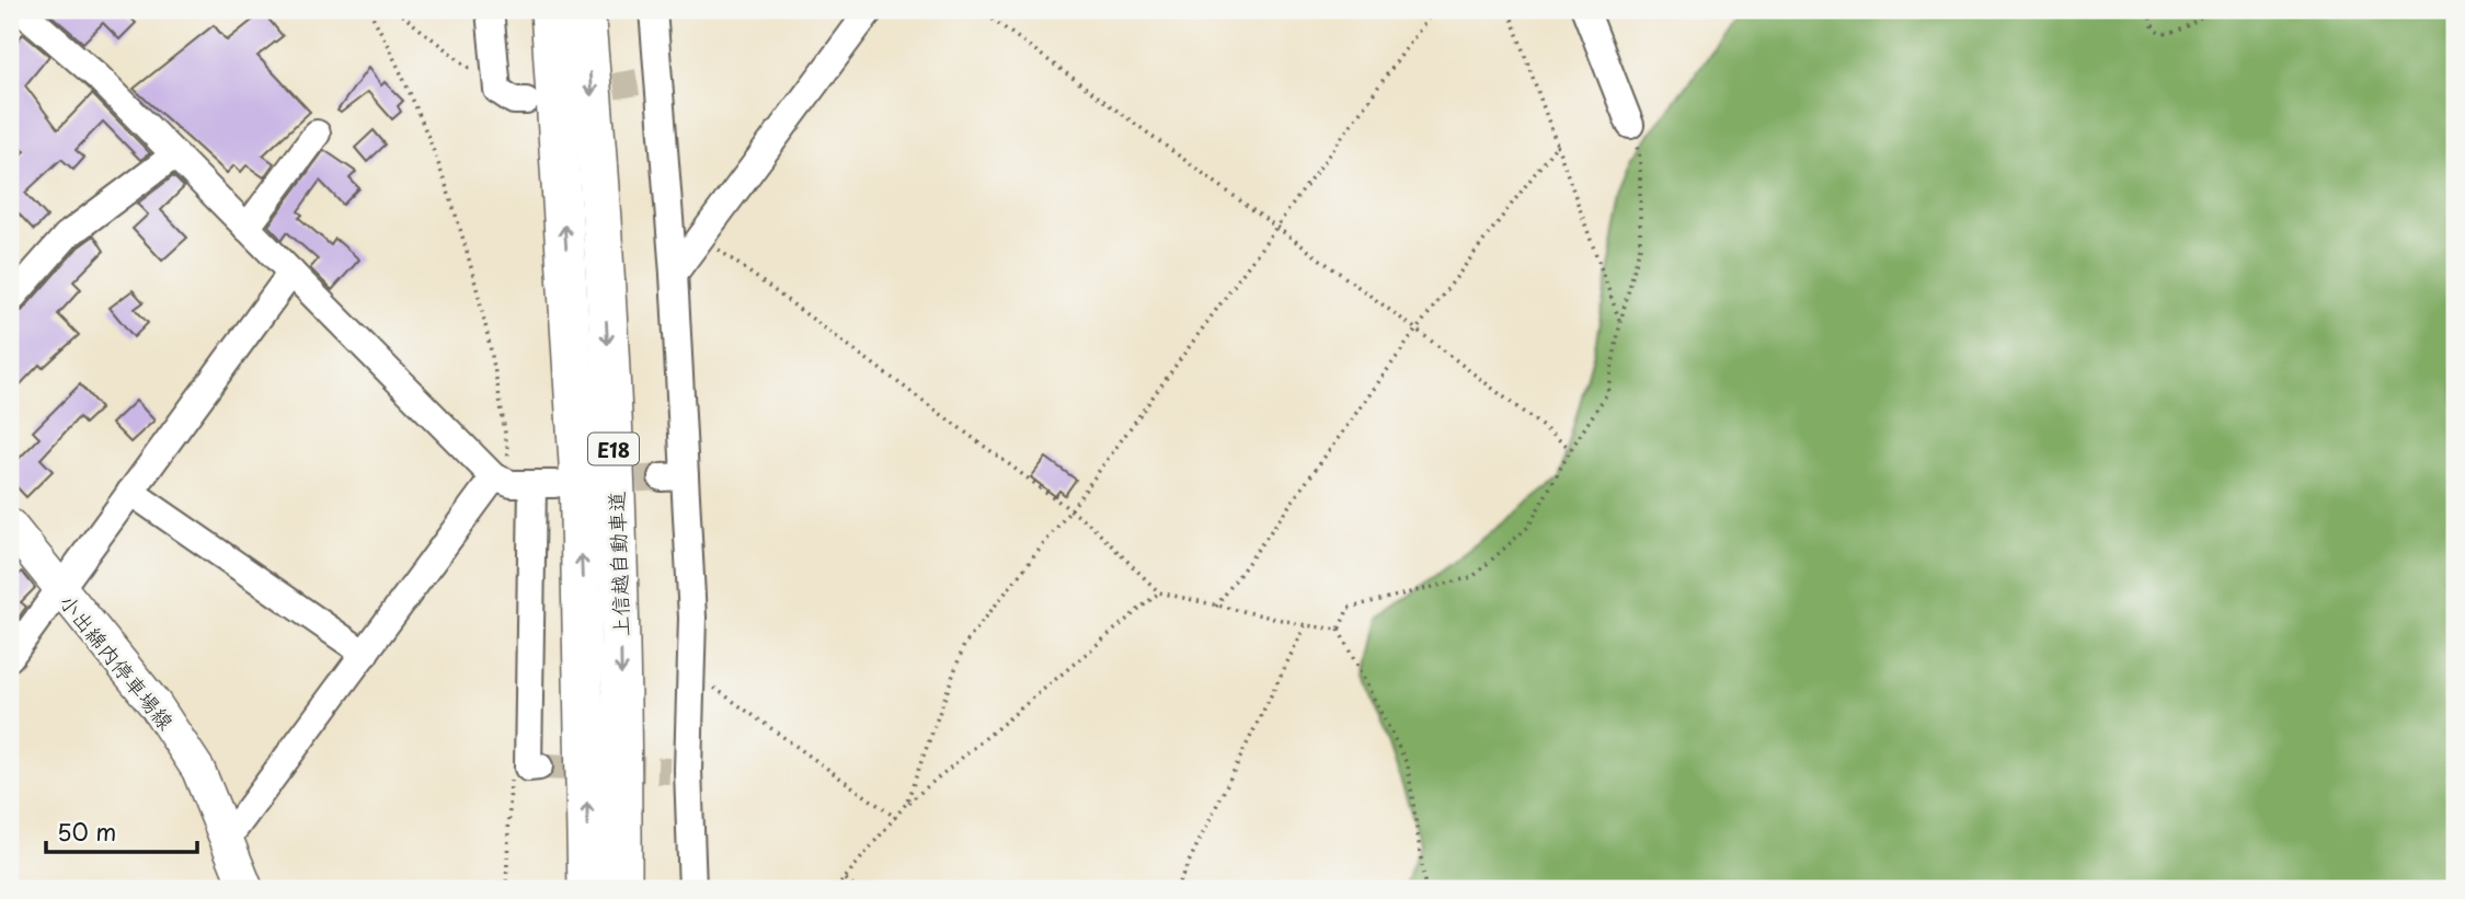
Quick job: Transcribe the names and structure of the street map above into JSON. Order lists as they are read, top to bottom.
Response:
{
  "streets": {
    "highway": ["E18", "上信越自動車道"],
    "main road": ["小出綿内停車場線"]
  },
  "scale_bar": "50 m"
}
